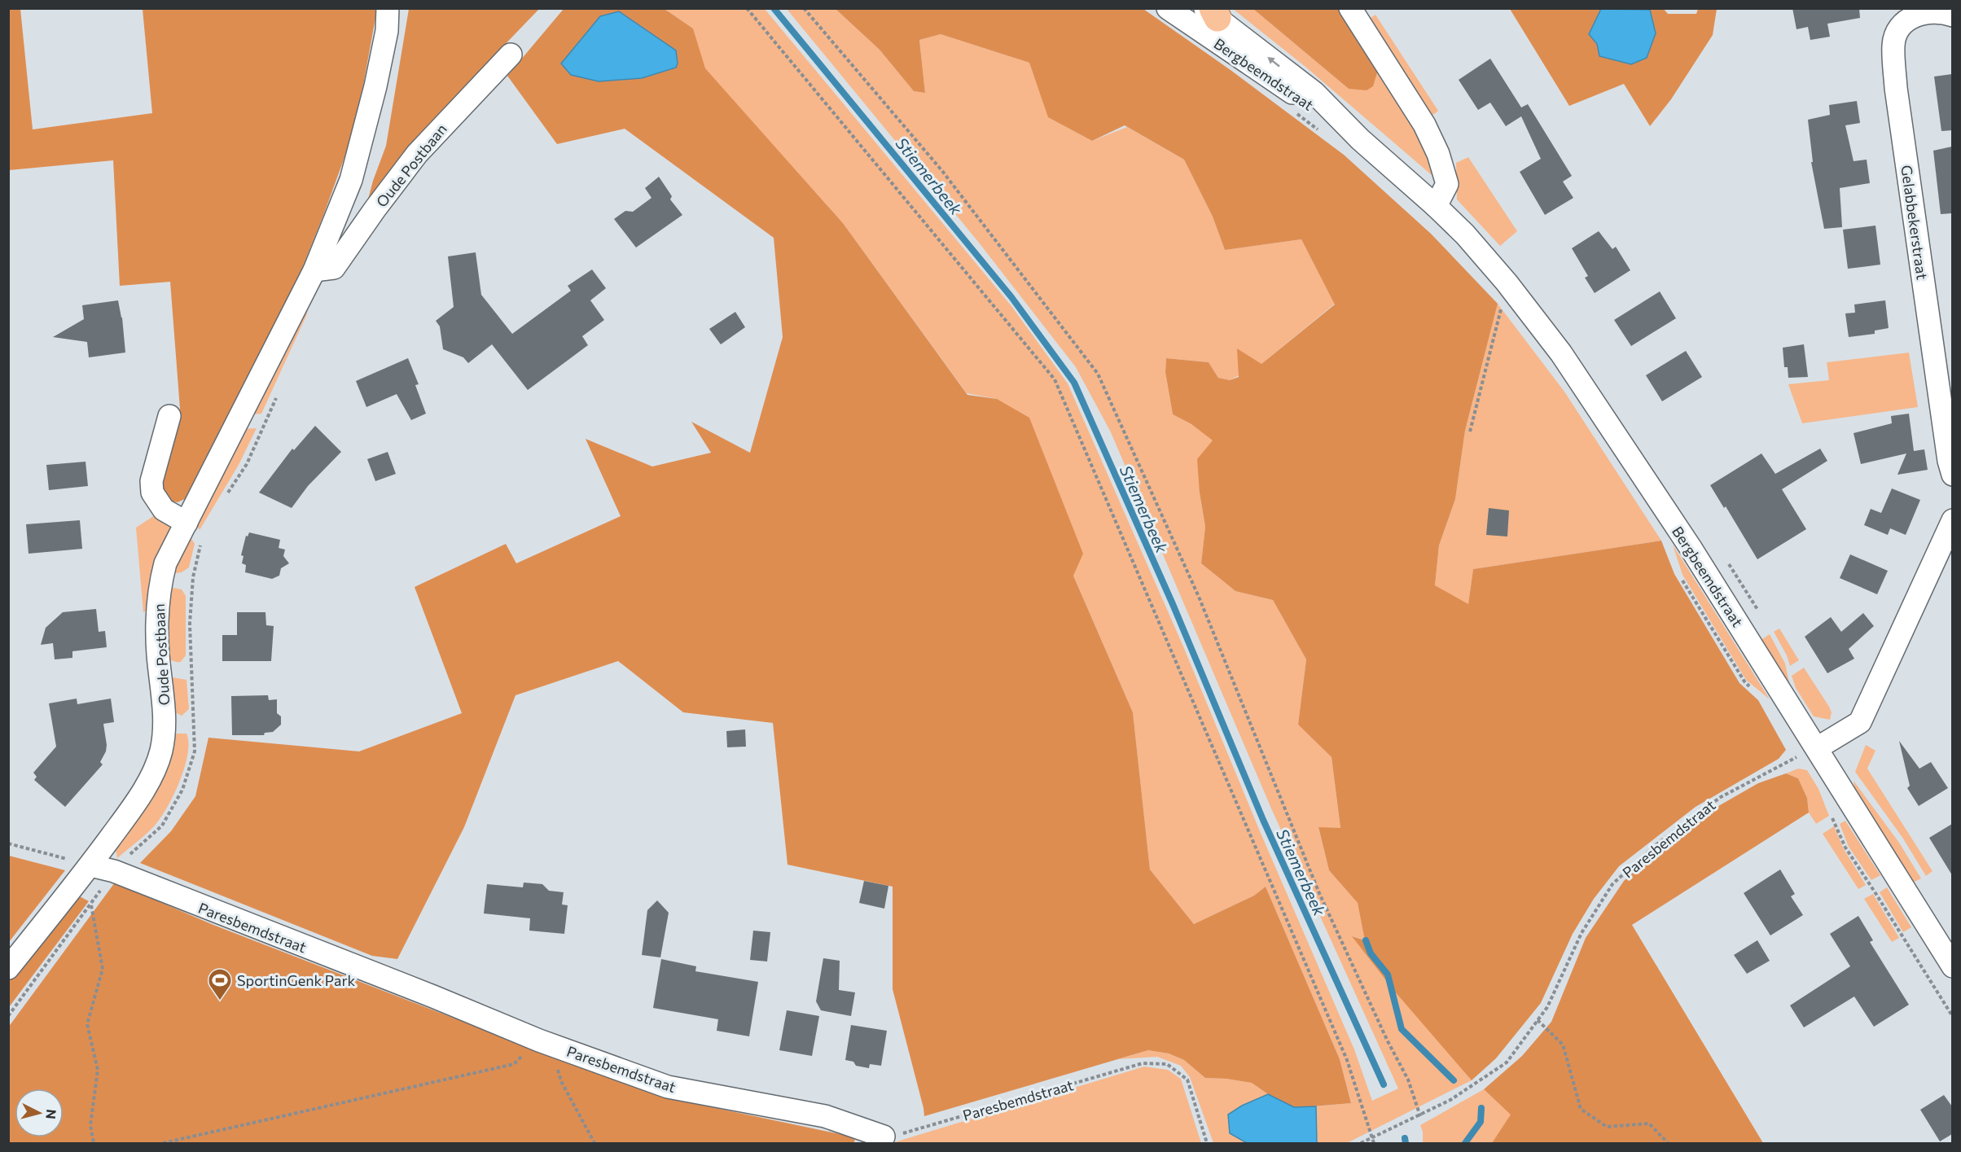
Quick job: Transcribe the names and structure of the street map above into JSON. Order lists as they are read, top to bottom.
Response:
{
  "streets": {
    "street": [
      "Bergbeemdstraat",
      "Oude Postbaan",
      "Gelabbekerstraat",
      "Paresbemdstraat"
    ]
  },
  "crossings": [
    ["Bergbeemdstraat", "Paresbemdstraat"],
    ["Oude Postbaan", "Paresbemdstraat"]
  ],
  "water": ["Stiemerbeek"],
  "places": {
    "sports": ["SportinGenk Park"]
  },
  "north": "right"
}
